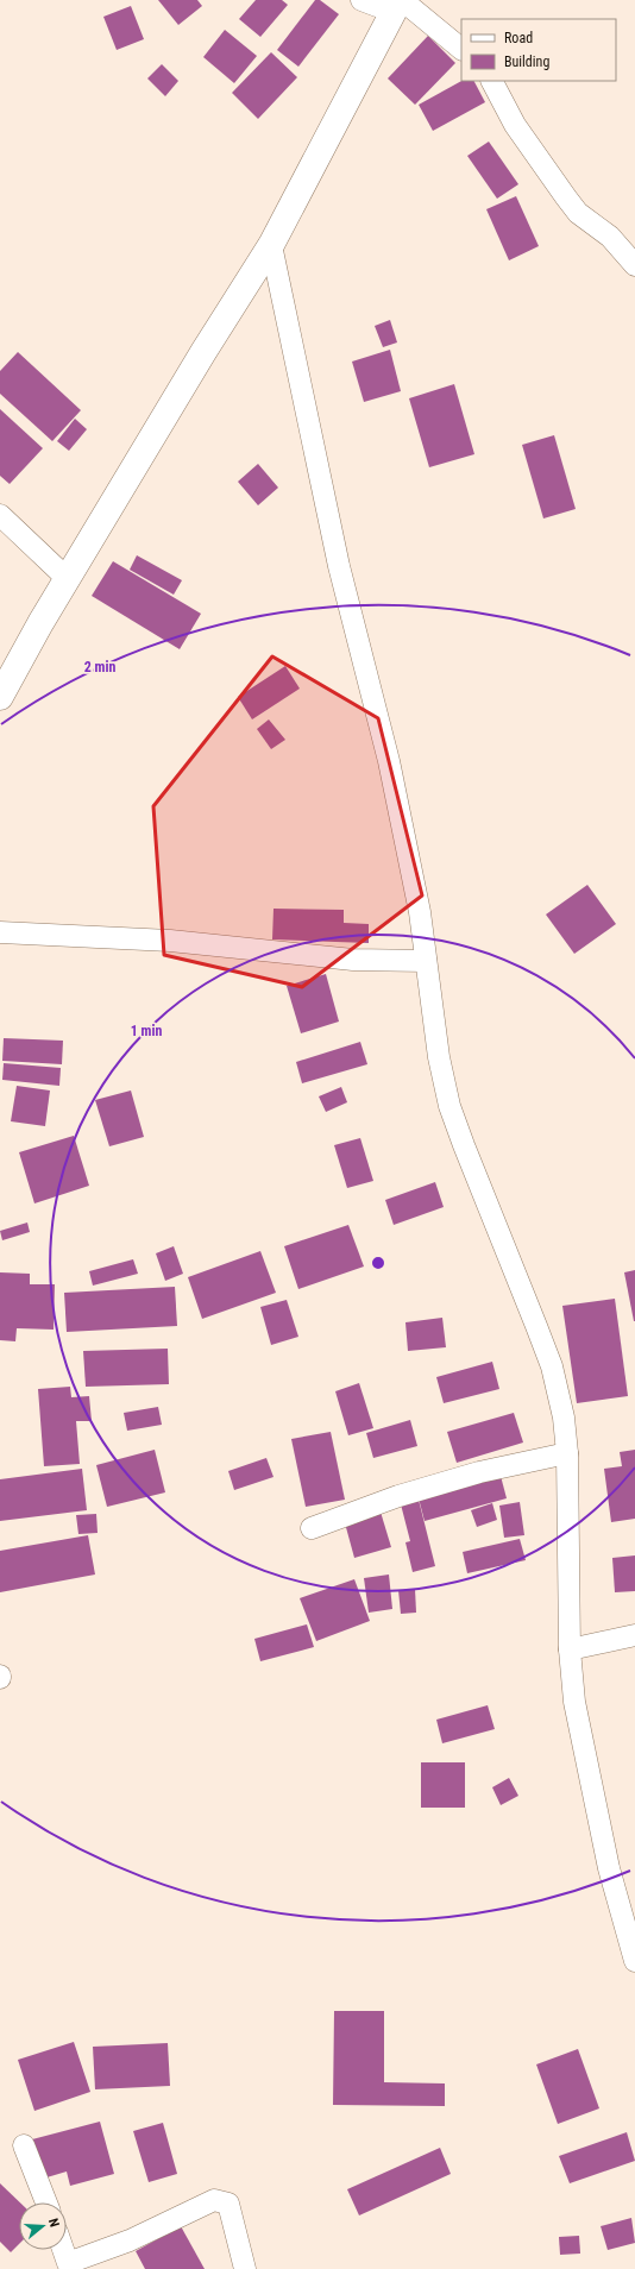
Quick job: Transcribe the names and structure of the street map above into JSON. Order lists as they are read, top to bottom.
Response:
{
  "legend": ["Road", "Building"],
  "north": "right",
  "rings": ["2 min", "1 min"]
}
